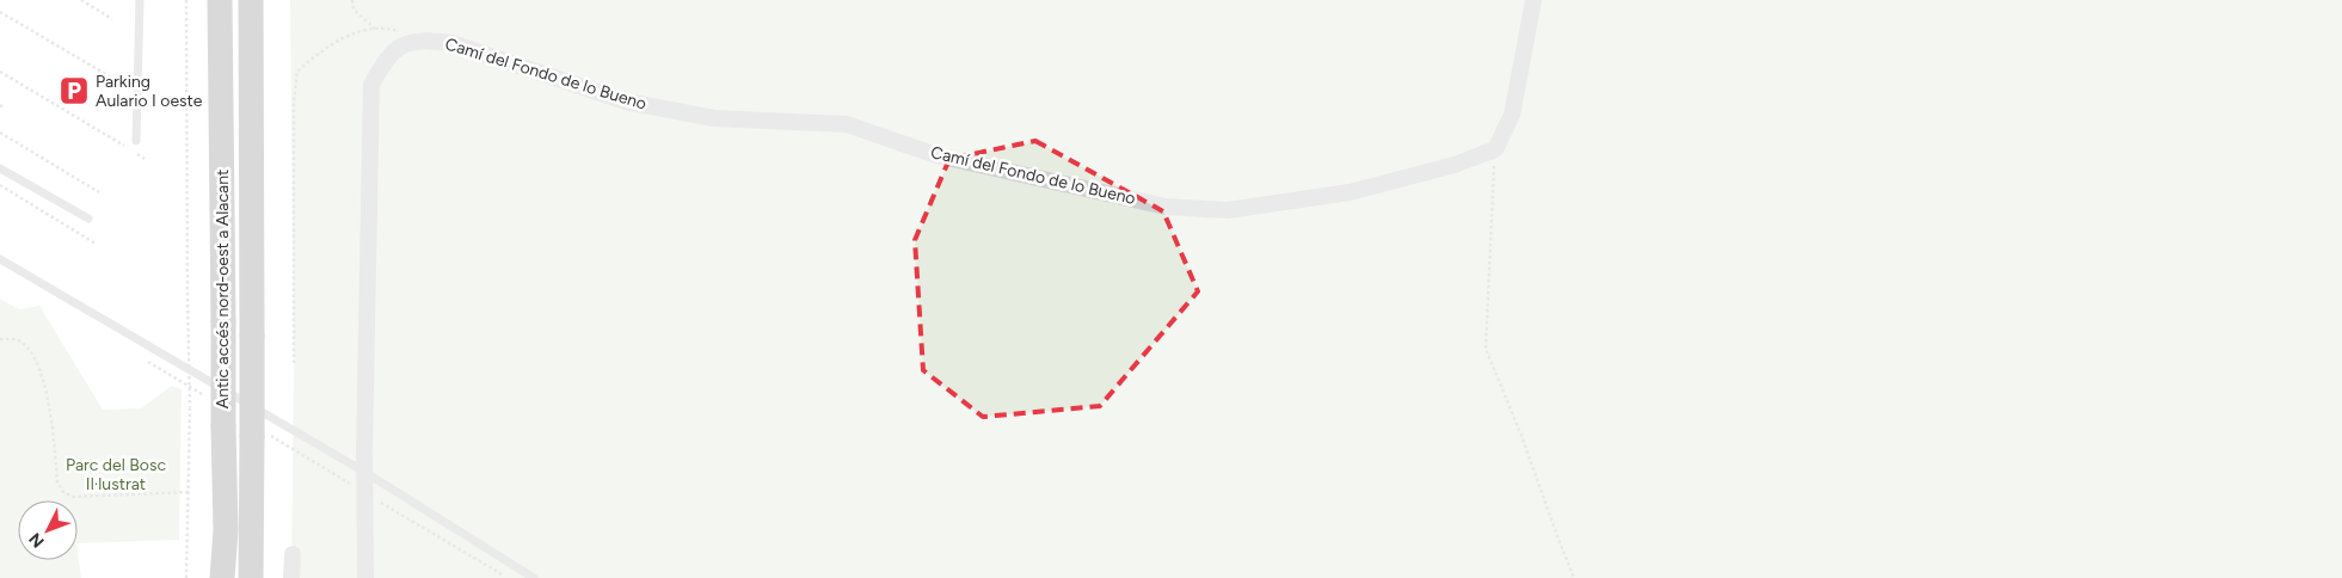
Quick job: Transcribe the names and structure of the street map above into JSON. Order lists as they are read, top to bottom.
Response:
{
  "streets": {
    "main road": ["Antic accés nord-oest a Alacant"],
    "street": ["Camí del Fondo de lo Bueno"]
  },
  "parks": ["Parc del Bosc Il·lustrat"],
  "places": {
    "parking": ["Parking Aulario I oeste"]
  },
  "north": "bottom left"
}
